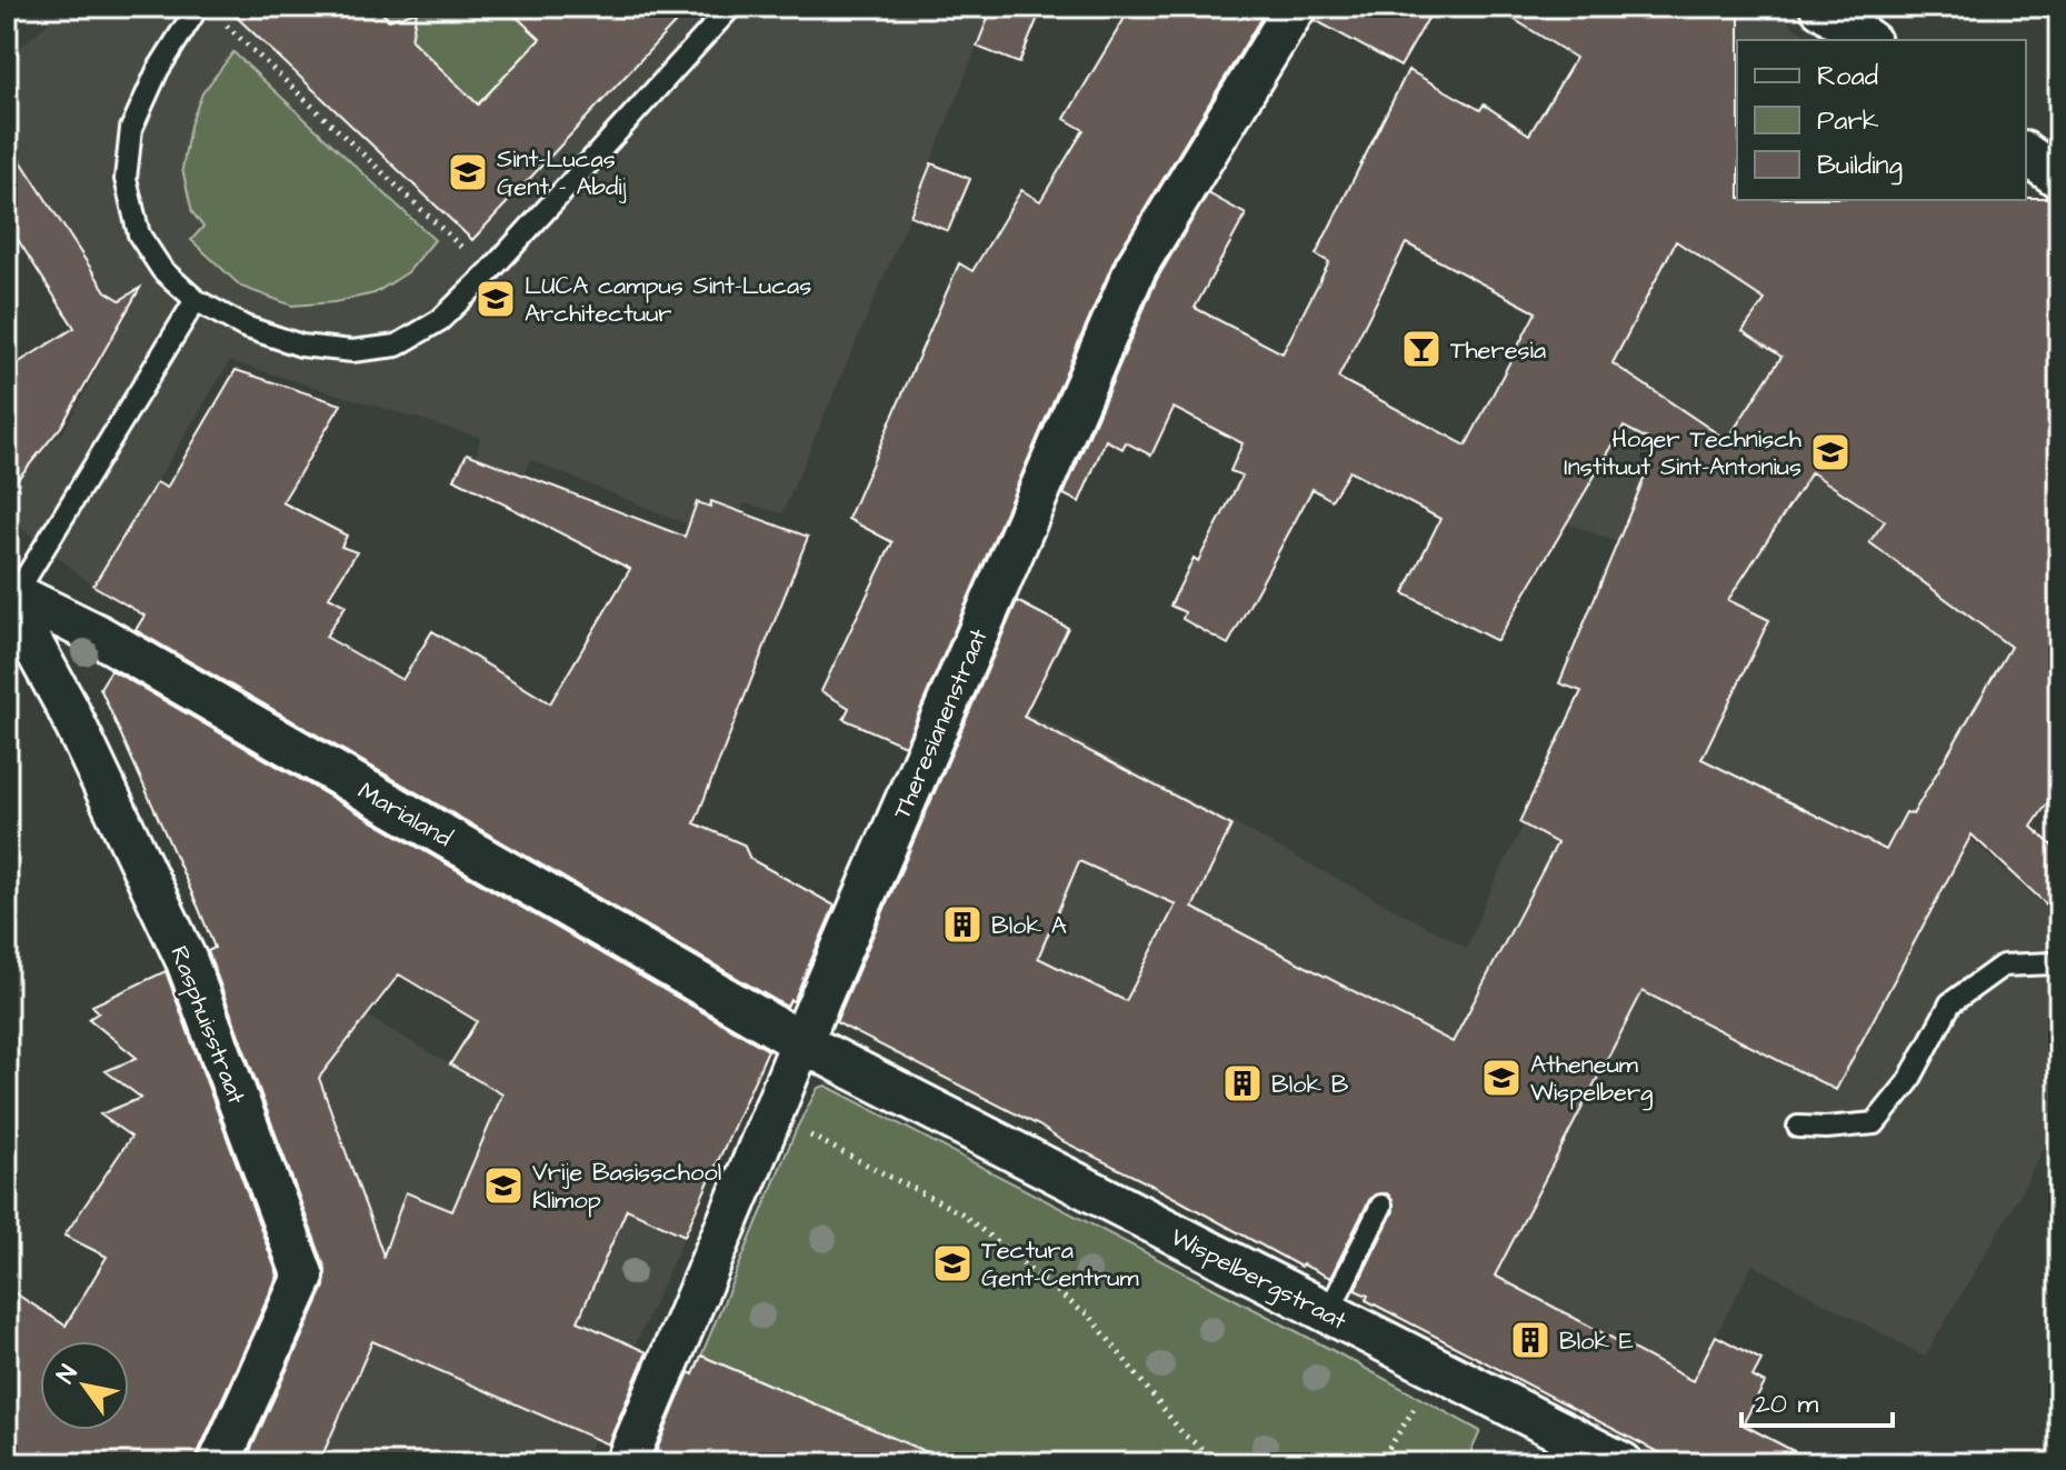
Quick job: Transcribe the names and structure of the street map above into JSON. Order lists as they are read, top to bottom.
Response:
{
  "streets": {
    "street": [
      "Theresianenstraat",
      "Marialand",
      "Rasphuisstraat",
      "Wispelbergstraat"
    ]
  },
  "crossings": [
    ["Theresianenstraat", "Marialand"],
    ["Theresianenstraat", "Wispelbergstraat"],
    ["Marialand", "Rasphuisstraat"],
    ["Marialand", "Wispelbergstraat"]
  ],
  "places": {
    "school or university": [
      "Sint-Lucas Gent - Abdij",
      "LUCA campus Sint-Lucas Architectuur",
      "Hoger Technisch Instituut Sint-Antonius",
      "Atheneum Wispelberg",
      "Vrije Basisschool Klimop",
      "Tectura Gent-Centrum"
    ],
    "bar": ["Theresia"],
    "building": ["Blok A", "Blok B", "Blok E"]
  },
  "legend": ["Road", "Park", "Building"],
  "scale_bar": "20 m",
  "north": "top left"
}
